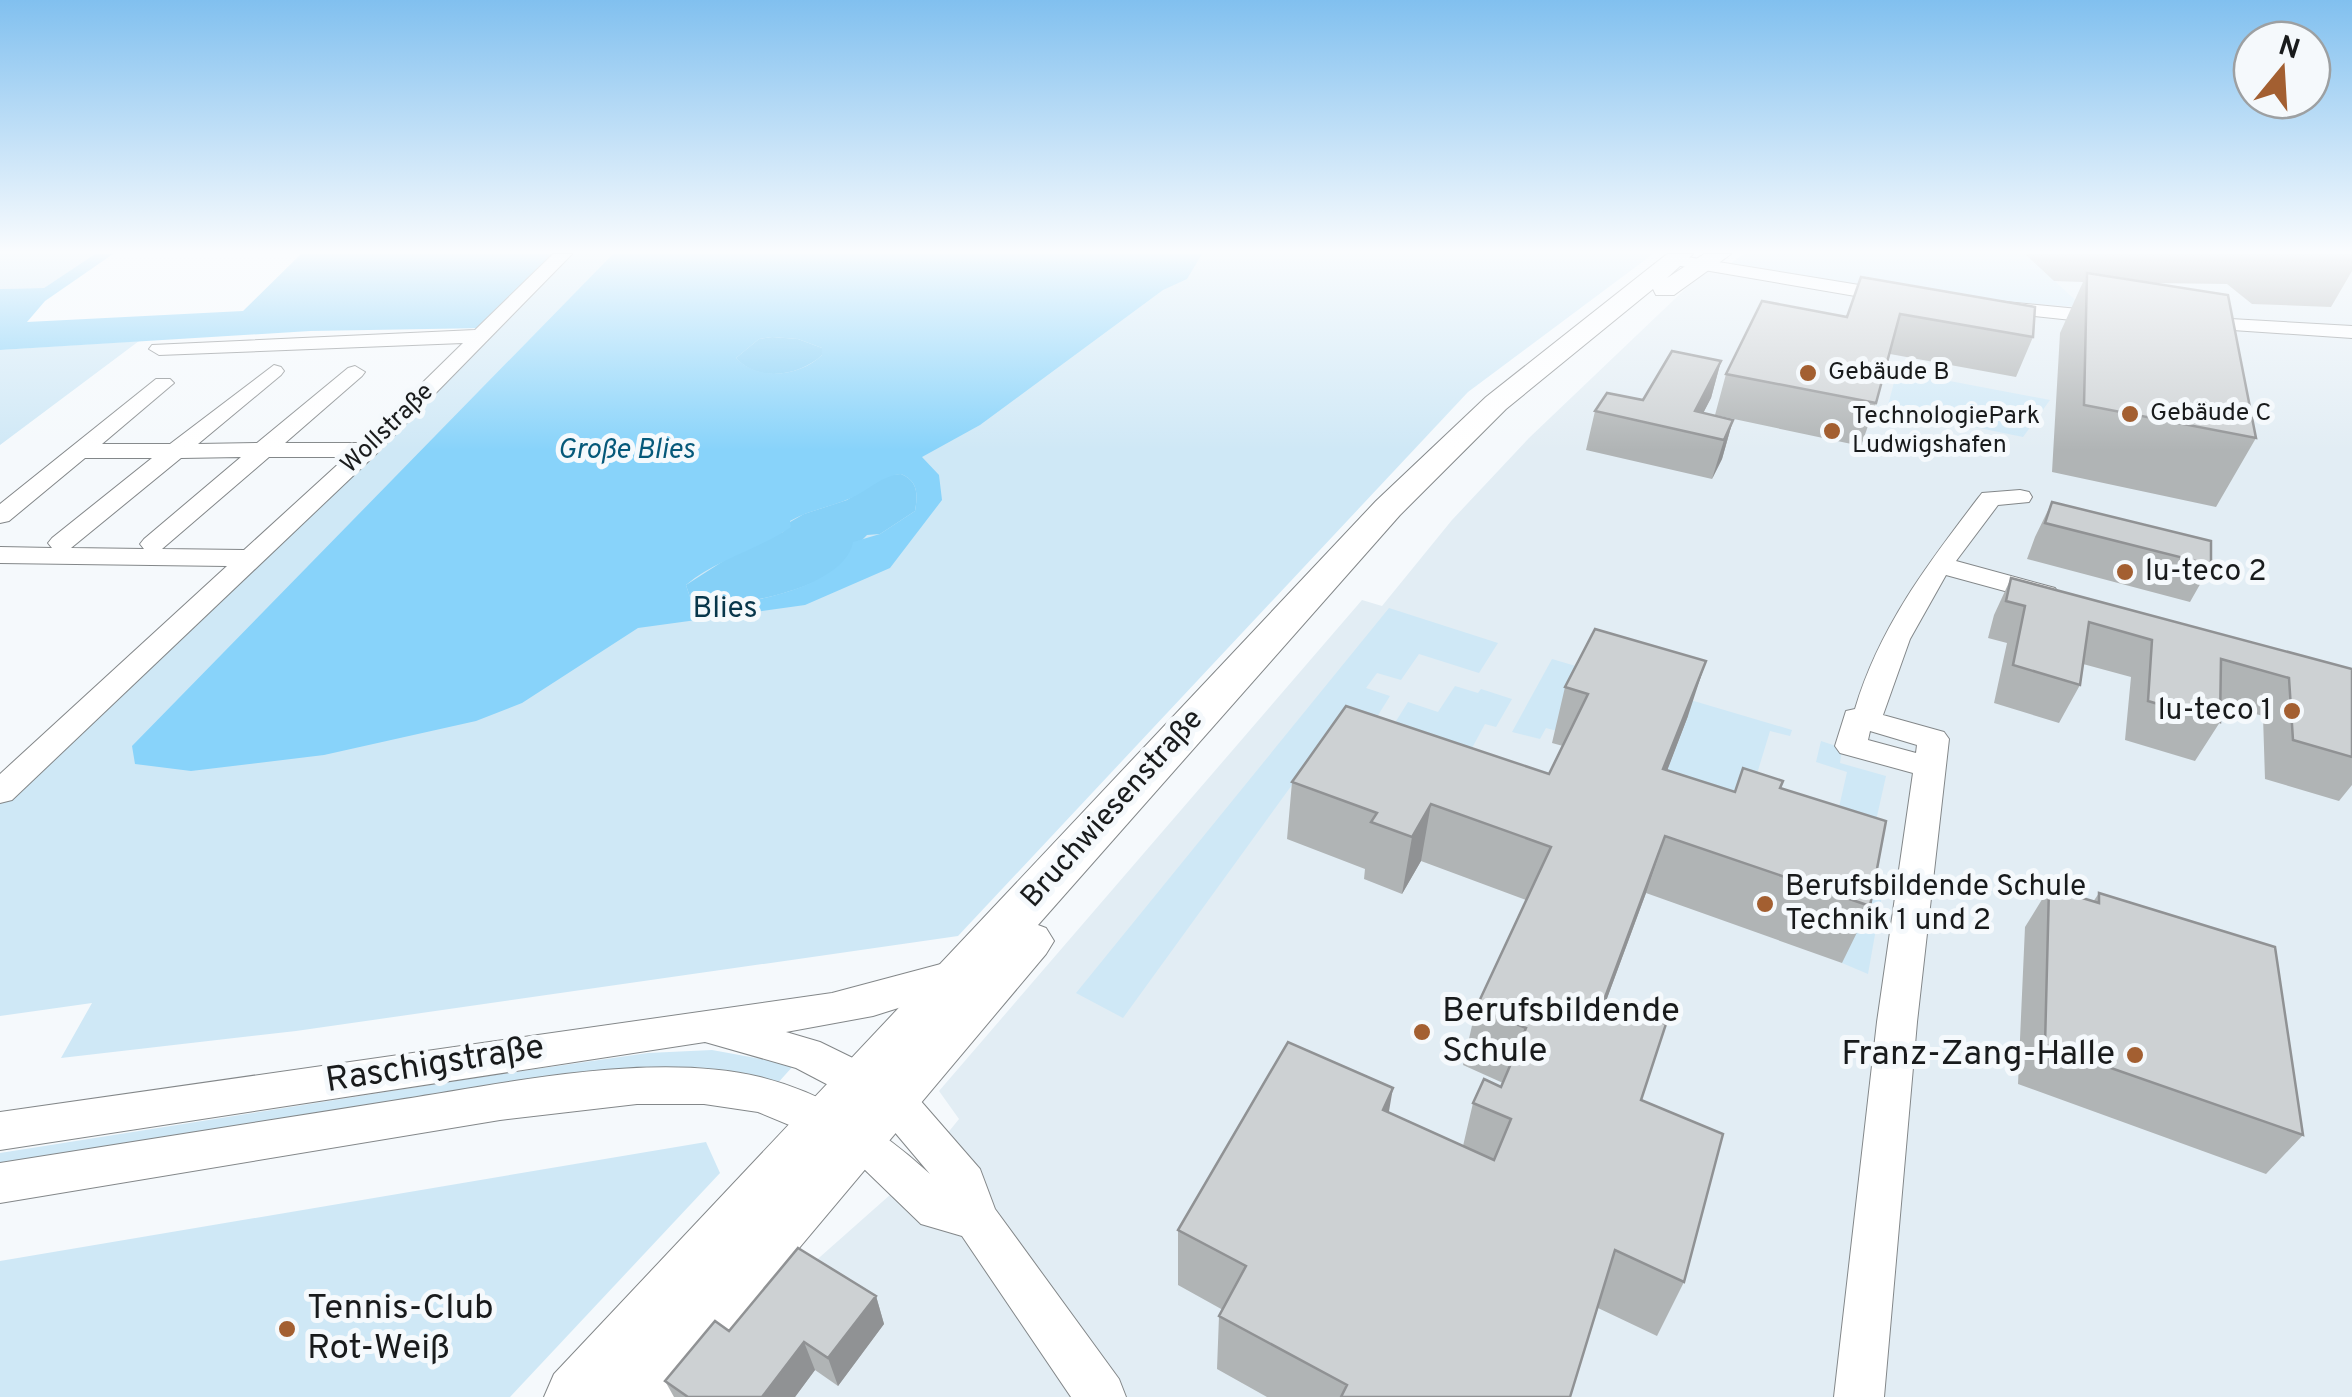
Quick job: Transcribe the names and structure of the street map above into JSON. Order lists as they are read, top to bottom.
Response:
{
  "streets": {
    "main road": ["Bruchwiesenstraße"],
    "street": ["Wollstraße", "Raschigstraße"]
  },
  "crossings": [
    ["Bruchwiesenstraße", "Raschigstraße"]
  ],
  "water": ["Große Blies"],
  "parks": ["Blies"],
  "places": [
    "Gebäude B",
    "Gebäude C",
    "TechnologiePark Ludwigshafen",
    "lu-teco 2",
    "lu-teco 1",
    "Berufsbildende Schule Technik 1 und 2",
    "Berufsbildende Schule",
    "Franz-Zang-Halle",
    "Tennis-Club Rot-Weiß"
  ],
  "north": "top"
}
